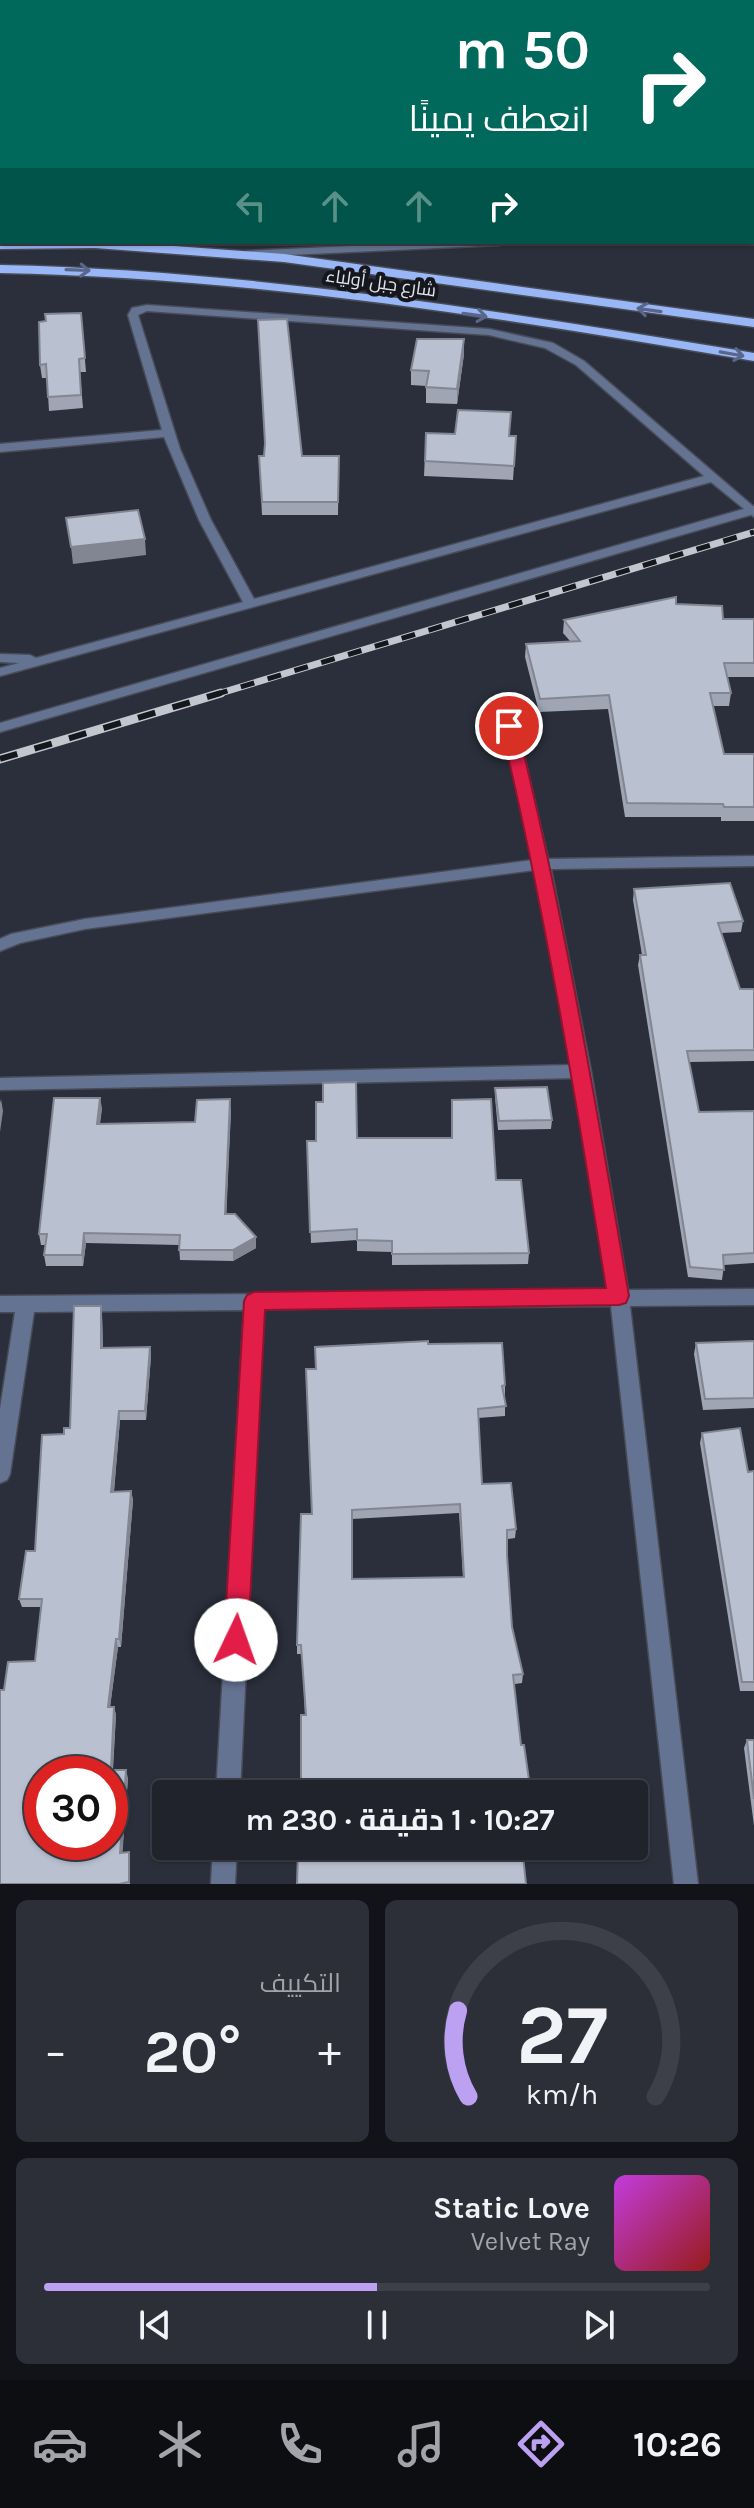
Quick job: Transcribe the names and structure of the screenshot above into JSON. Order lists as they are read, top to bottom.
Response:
{
  "streets": {
    "main road": ["شارع جبل أولياء"]
  },
  "page": {
    "turn": ["50 m", "انعطف يمينًا"],
    "limit": "30",
    "trip": "10:27 · 1 دقيقة · 230 m",
    "tile": "التكييف",
    "heat": ["−", "20°", "+"],
    "song": ["Static Love", "Velvet Ray"],
    "tabs": "10:26",
    "gauge": ["27", "km/h"]
  }
}
